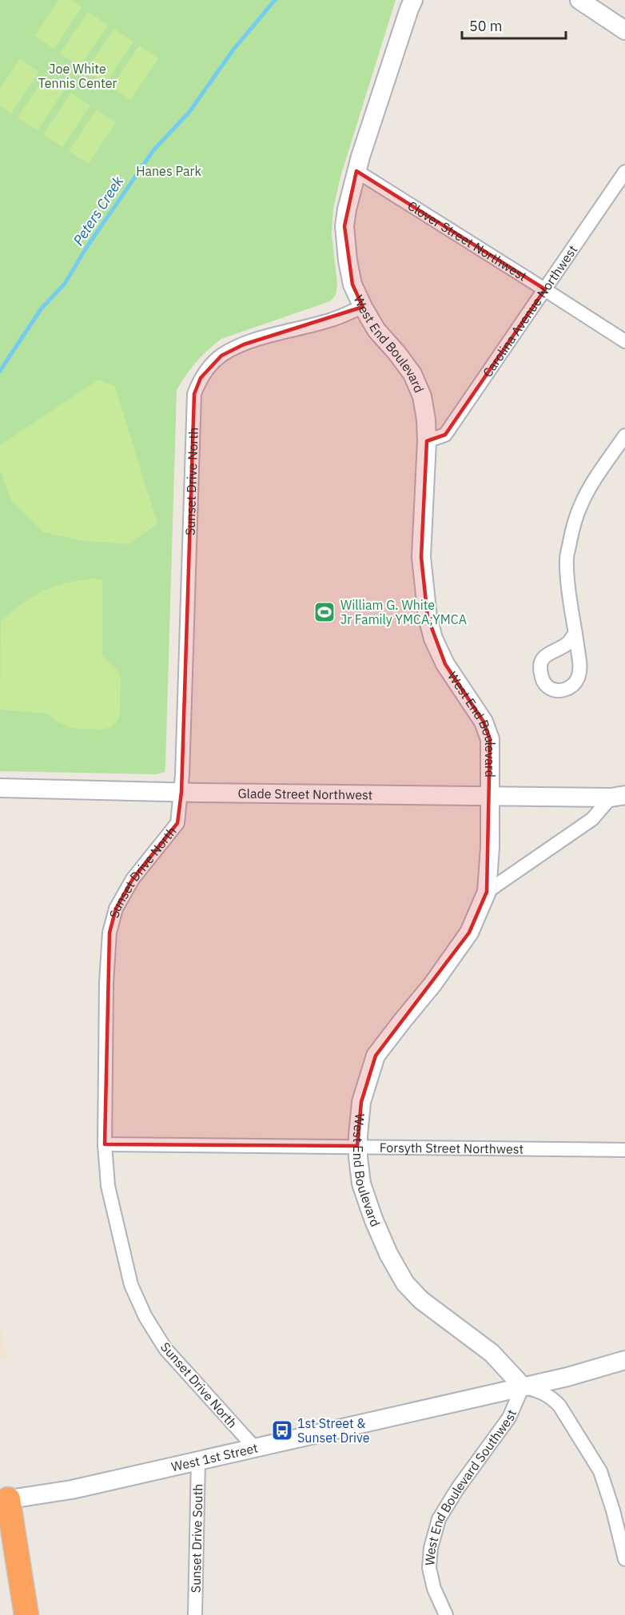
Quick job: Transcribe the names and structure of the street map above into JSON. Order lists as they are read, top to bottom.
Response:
{
  "streets": {
    "street": [
      "Clover Street Northwest",
      "Carolina Avenue Northwest",
      "West End Boulevard",
      "Sunset Drive North",
      "Glade Street Northwest",
      "Forsyth Street Northwest",
      "West 1st Street",
      "West End Boulevard Southwest",
      "Sunset Drive South"
    ]
  },
  "crossings": [
    ["Clover Street Northwest", "Carolina Avenue Northwest"],
    ["Clover Street Northwest", "West End Boulevard"],
    ["Carolina Avenue Northwest", "West End Boulevard"],
    ["West End Boulevard", "Sunset Drive North"],
    ["West End Boulevard", "Glade Street Northwest"],
    ["West End Boulevard", "Forsyth Street Northwest"],
    ["West End Boulevard", "West 1st Street"],
    ["West End Boulevard", "West End Boulevard Southwest"],
    ["Sunset Drive North", "Glade Street Northwest"],
    ["Sunset Drive North", "Forsyth Street Northwest"],
    ["Sunset Drive North", "West 1st Street"],
    ["West 1st Street", "West End Boulevard Southwest"],
    ["West 1st Street", "Sunset Drive South"]
  ],
  "water": ["Peters Creek"],
  "parks": ["Joe White Tennis Center", "Hanes Park"],
  "places": {
    "sports": ["William G. White Jr Family YMCA;YMCA"],
    "bus stop": ["1st Street & Sunset Drive"]
  },
  "scale_bar": "50 m"
}
